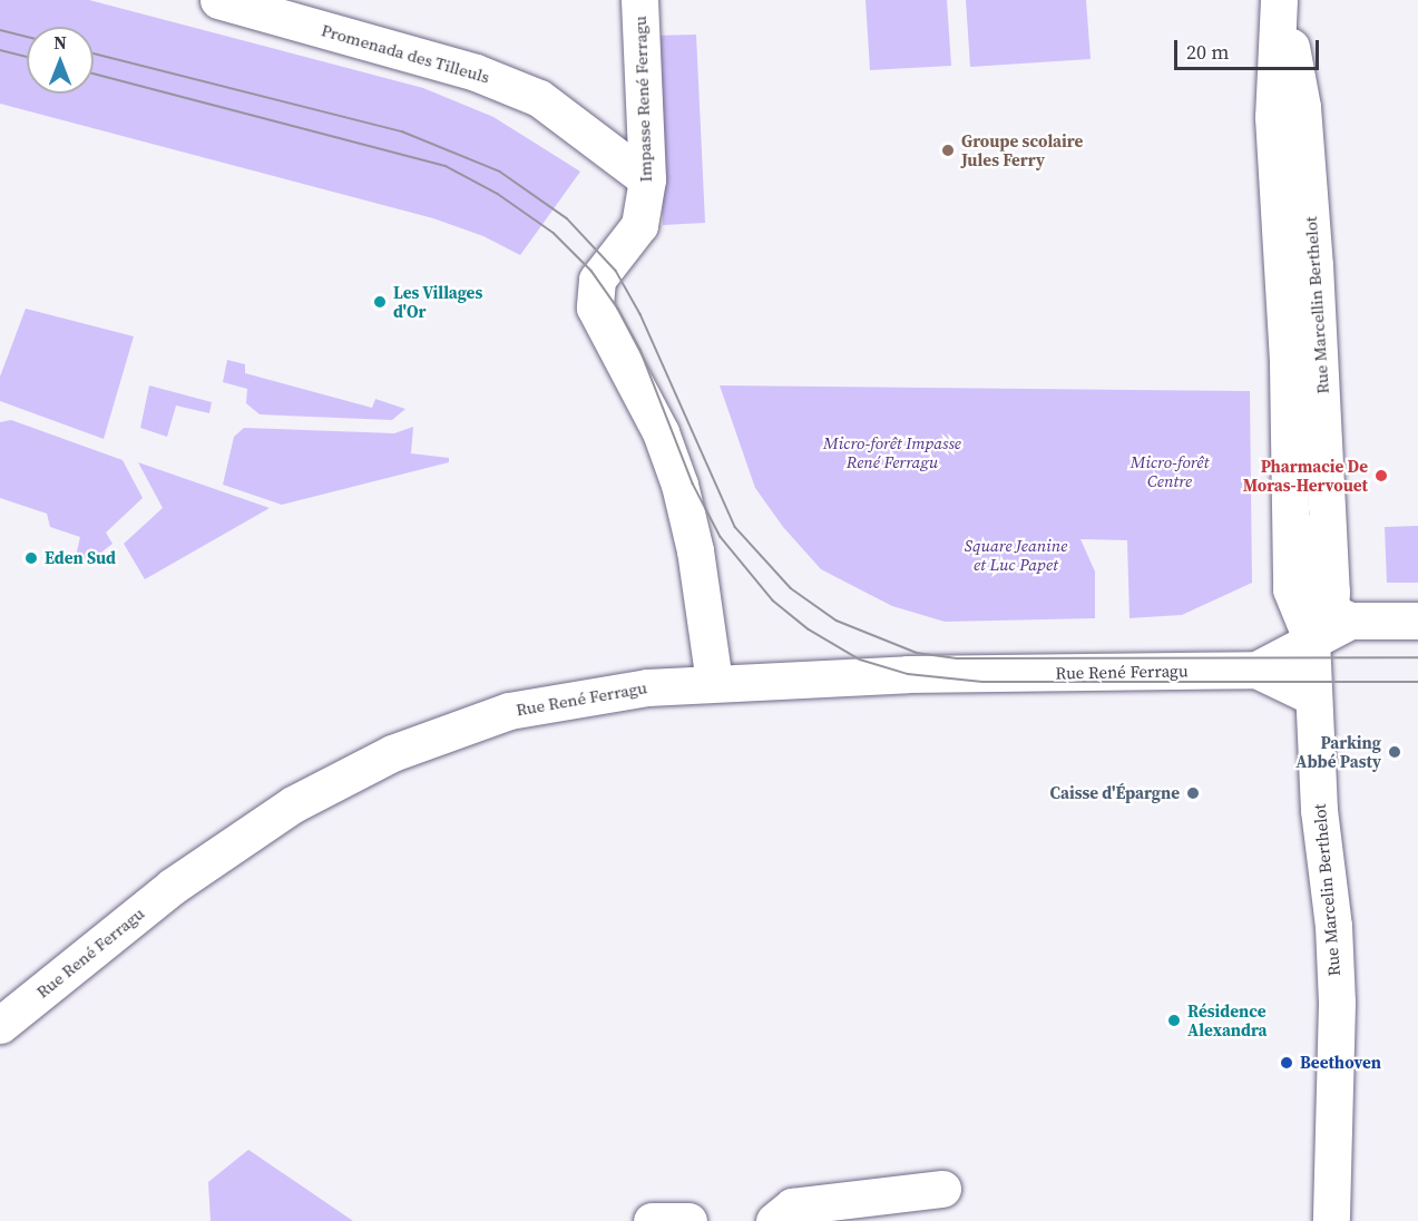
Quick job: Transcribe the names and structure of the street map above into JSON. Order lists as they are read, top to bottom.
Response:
{
  "streets": {
    "street": [
      "Promenada des Tilleuls",
      "Impasse René Ferragu",
      "Rue Marcellin Berthelot",
      "Rue René Ferragu",
      "Rue Marcelin Berthelot"
    ]
  },
  "crossings": [
    ["Promenada des Tilleuls", "Impasse René Ferragu"],
    ["Impasse René Ferragu", "Rue René Ferragu"],
    ["Rue Marcellin Berthelot", "Rue René Ferragu"],
    ["Rue Marcellin Berthelot", "Rue Marcelin Berthelot"],
    ["Rue René Ferragu", "Rue Marcelin Berthelot"]
  ],
  "parks": ["Micro-forêt Impasse René Ferragu", "Micro-forêt Centre", "Square Jeanine et Luc Papet"],
  "places": [
    "Groupe scolaire Jules Ferry",
    "Les Villages d'Or",
    "Pharmacie De Moras-Hervouet",
    "Eden Sud",
    "Parking Abbé Pasty",
    "Caisse d'Épargne",
    "Résidence Alexandra",
    "Beethoven"
  ],
  "scale_bar": "20 m",
  "north": "top"
}
